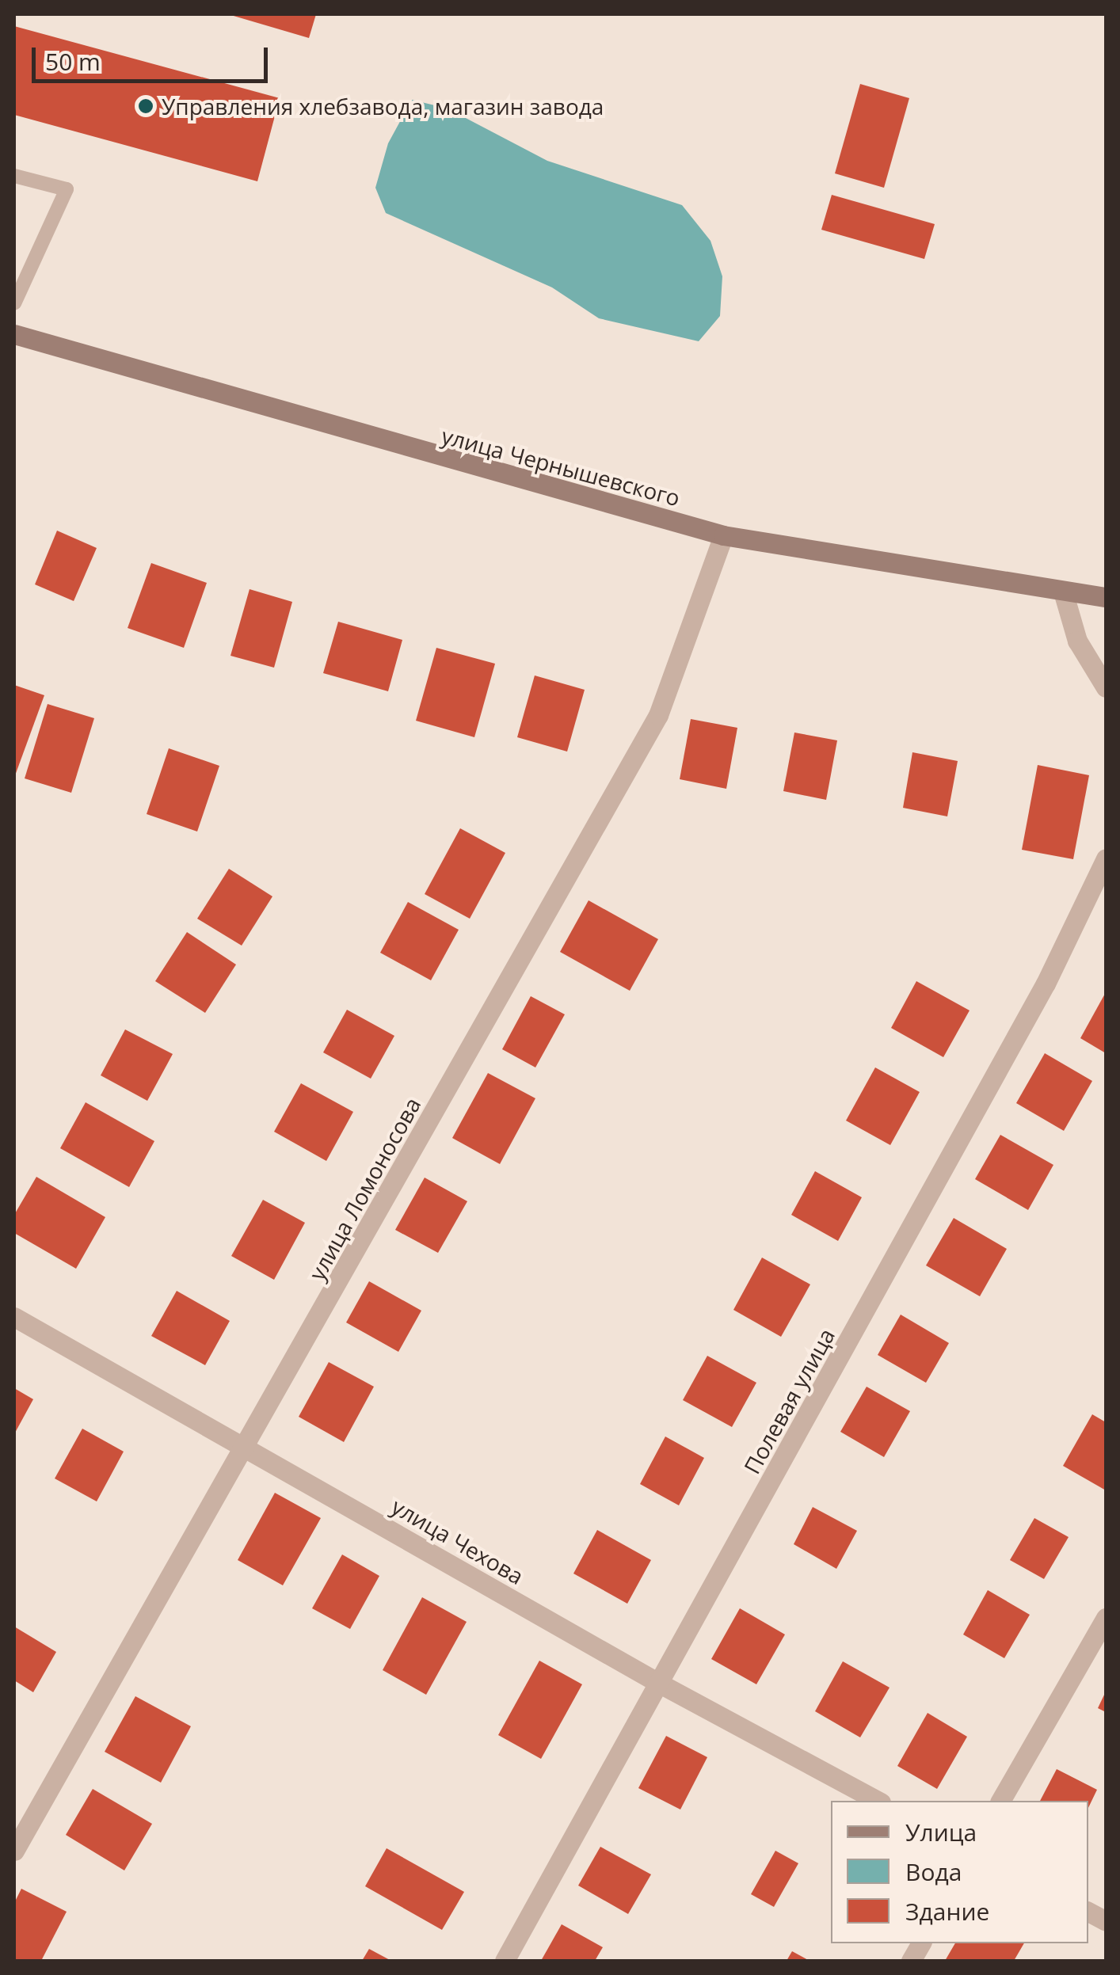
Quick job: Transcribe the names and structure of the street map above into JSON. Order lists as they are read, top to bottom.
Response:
{
  "streets": {
    "main road": ["улица Чернышевского"],
    "street": ["улица Ломоносова", "Полевая улица", "улица Чехова"]
  },
  "crossings": [
    ["улица Чернышевского", "улица Ломоносова"],
    ["улица Ломоносова", "улица Чехова"],
    ["Полевая улица", "улица Чехова"]
  ],
  "places": ["Управления хлебзавода, магазин завода"],
  "legend": ["Улица", "Вода", "Здание"],
  "scale_bar": "50 m"
}
